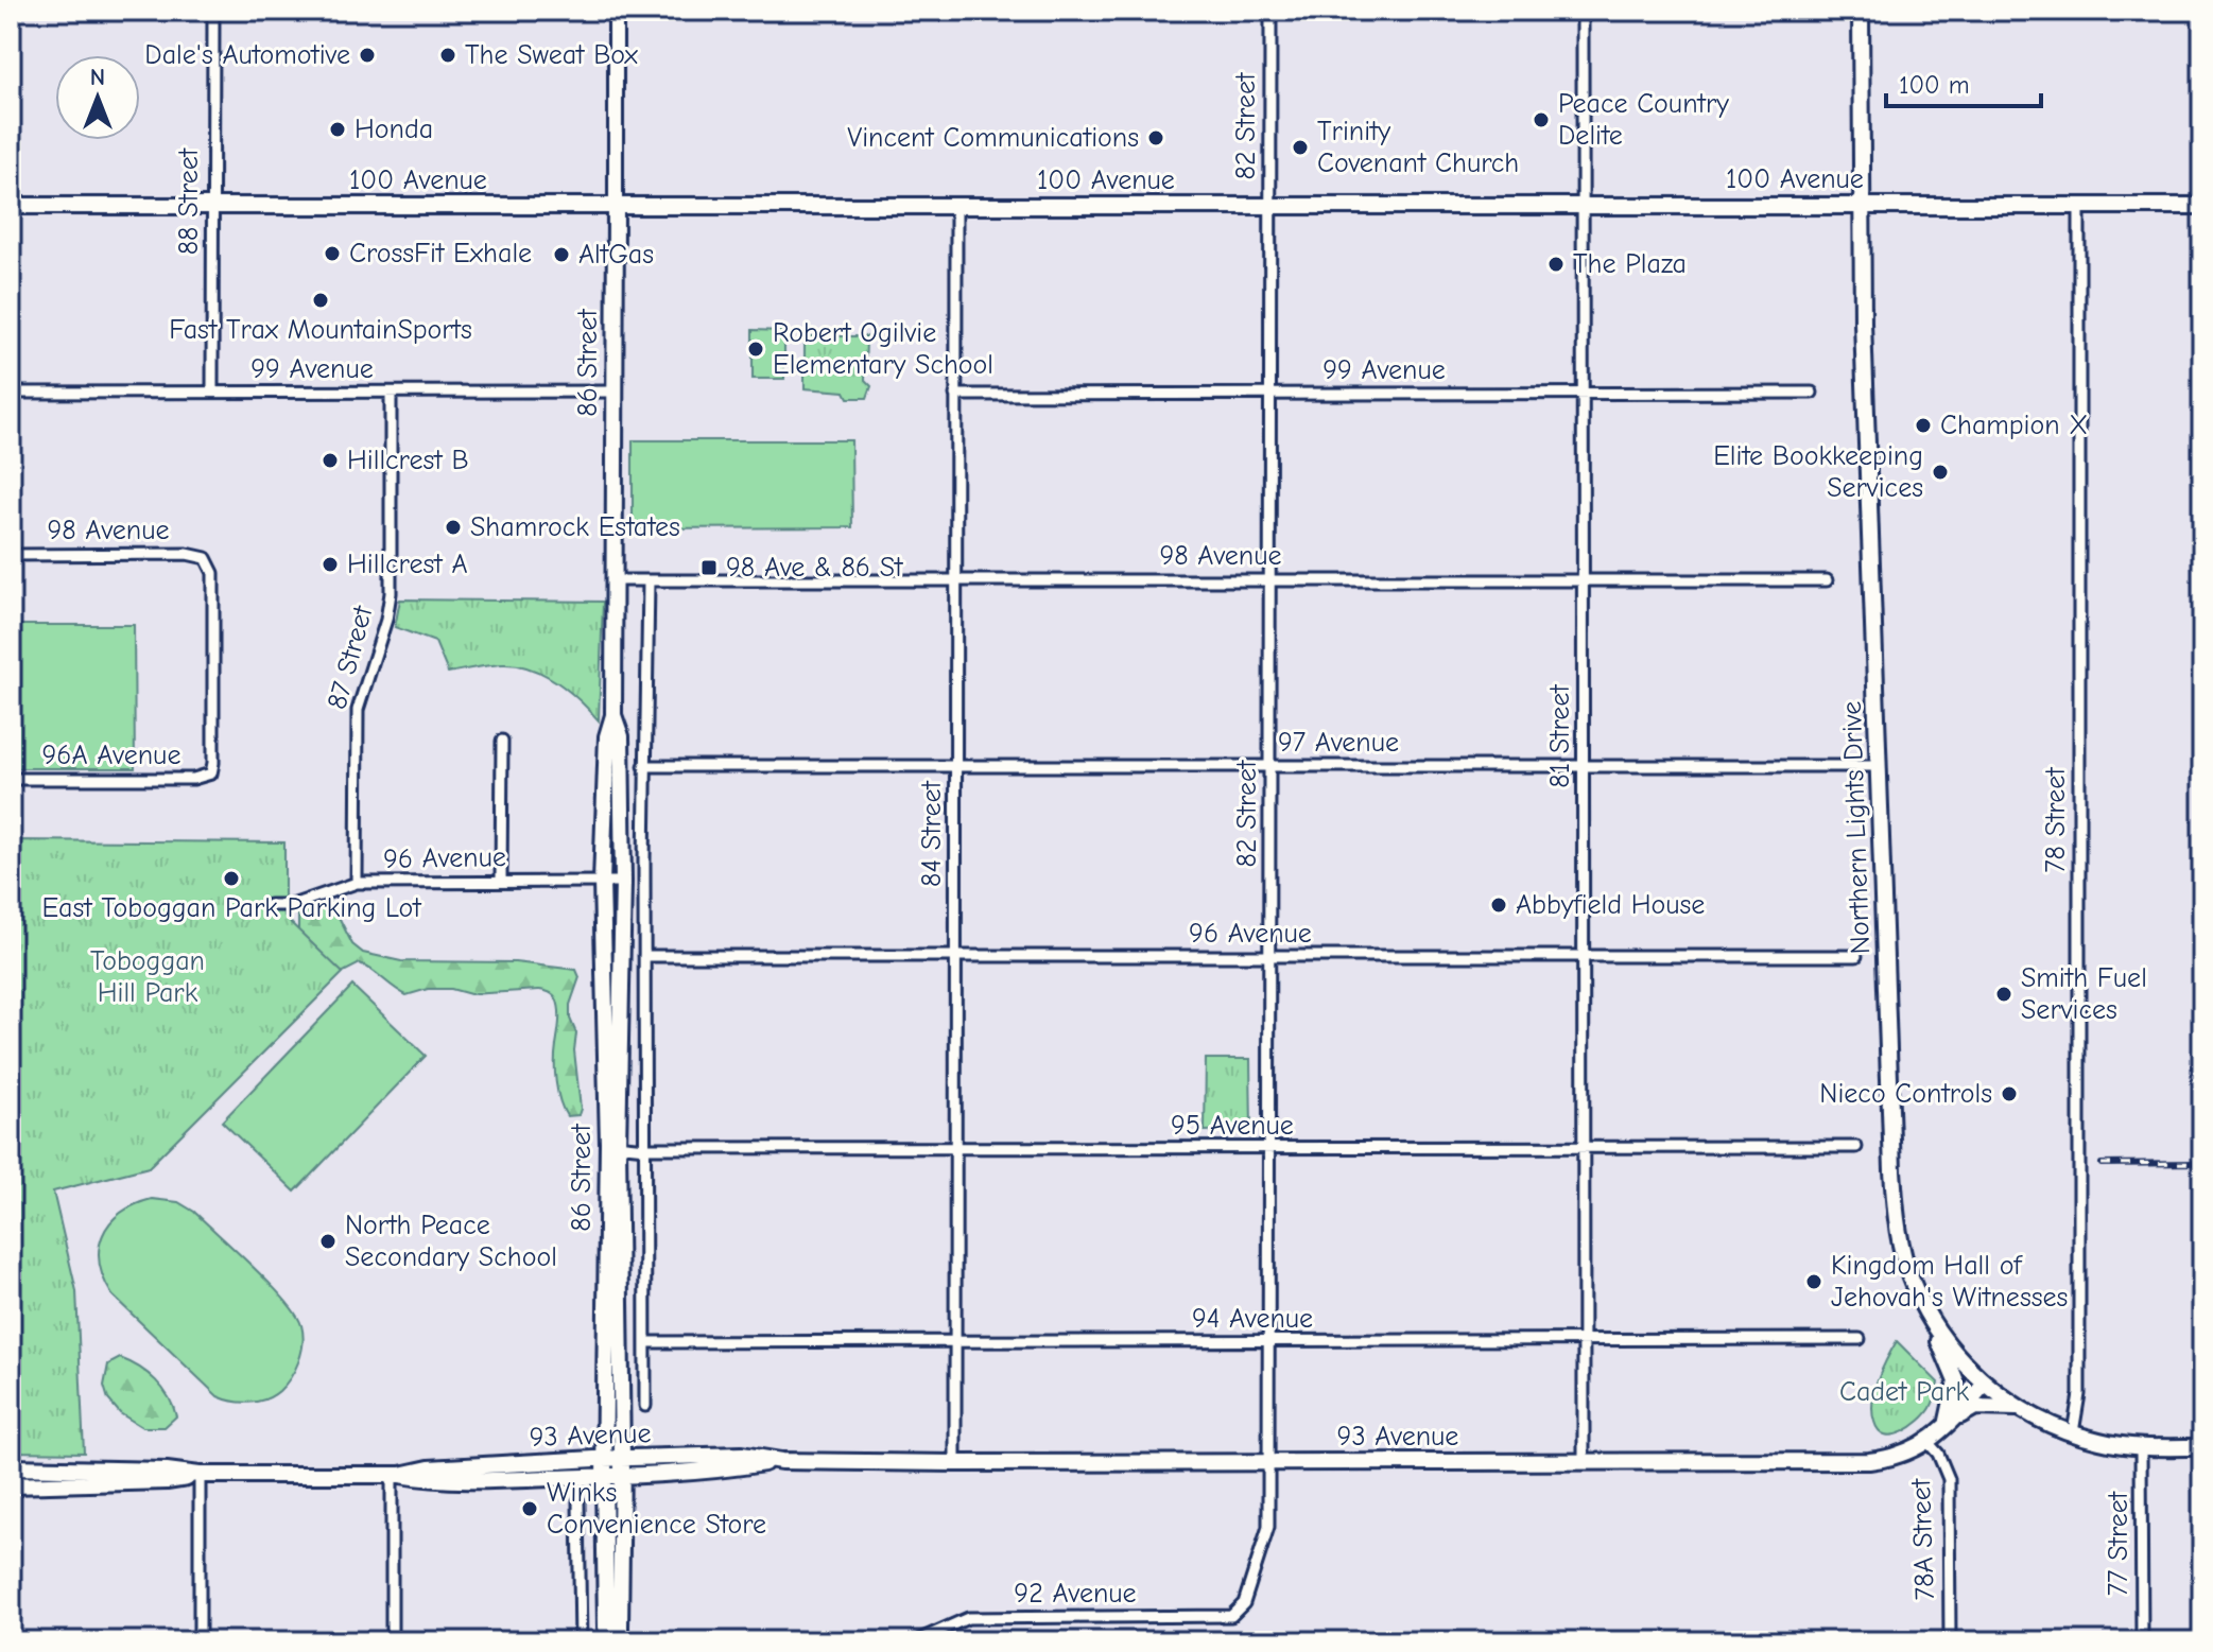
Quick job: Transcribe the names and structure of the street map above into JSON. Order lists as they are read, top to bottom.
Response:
{
  "streets": {
    "main road": [
      "100 Avenue",
      "86 Street",
      "Northern Lights Drive",
      "93 Avenue"
    ],
    "street": [
      "82 Street",
      "88 Street",
      "99 Avenue",
      "98 Avenue",
      "87 Street",
      "81 Street",
      "97 Avenue",
      "96A Avenue",
      "78 Street",
      "84 Street",
      "96 Avenue",
      "95 Avenue",
      "94 Avenue",
      "78A Street",
      "77 Street",
      "92 Avenue"
    ]
  },
  "crossings": [
    ["82 Street", "100 Avenue"],
    ["82 Street", "99 Avenue"],
    ["82 Street", "98 Avenue"],
    ["82 Street", "97 Avenue"],
    ["82 Street", "96 Avenue"],
    ["82 Street", "95 Avenue"],
    ["82 Street", "94 Avenue"],
    ["82 Street", "93 Avenue"],
    ["82 Street", "92 Avenue"],
    ["100 Avenue", "88 Street"],
    ["100 Avenue", "86 Street"],
    ["100 Avenue", "81 Street"],
    ["100 Avenue", "78 Street"],
    ["100 Avenue", "Northern Lights Drive"],
    ["100 Avenue", "84 Street"],
    ["88 Street", "99 Avenue"],
    ["86 Street", "99 Avenue"],
    ["86 Street", "98 Avenue"],
    ["86 Street", "96 Avenue"],
    ["86 Street", "95 Avenue"],
    ["86 Street", "93 Avenue"],
    ["99 Avenue", "87 Street"],
    ["99 Avenue", "81 Street"],
    ["99 Avenue", "84 Street"],
    ["98 Avenue", "81 Street"],
    ["98 Avenue", "96A Avenue"],
    ["98 Avenue", "84 Street"],
    ["87 Street", "96 Avenue"],
    ["81 Street", "97 Avenue"],
    ["81 Street", "96 Avenue"],
    ["81 Street", "95 Avenue"],
    ["81 Street", "94 Avenue"],
    ["81 Street", "93 Avenue"],
    ["97 Avenue", "Northern Lights Drive"],
    ["97 Avenue", "84 Street"],
    ["78 Street", "Northern Lights Drive"],
    ["Northern Lights Drive", "93 Avenue"],
    ["Northern Lights Drive", "77 Street"],
    ["84 Street", "96 Avenue"],
    ["84 Street", "95 Avenue"],
    ["84 Street", "94 Avenue"],
    ["84 Street", "93 Avenue"],
    ["93 Avenue", "78A Street"]
  ],
  "parks": ["Toboggan Hill Park", "Cadet Park"],
  "places": {
    "other": [
      "Dale's Automotive",
      "The Sweat Box",
      "Peace Country Delite",
      "Honda",
      "Vincent Communications",
      "Trinity Covenant Church",
      "CrossFit Exhale",
      "AltGas",
      "The Plaza",
      "Fast Trax MountainSports",
      "Robert Ogilvie Elementary School",
      "Champion X",
      "Hillcrest B",
      "Elite Bookkeeping Services",
      "Shamrock Estates",
      "Hillcrest A",
      "East Toboggan Park Parking Lot",
      "Abbyfield House",
      "Smith Fuel Services",
      "Nieco Controls",
      "North Peace Secondary School",
      "Kingdom Hall of Jehovah's Witnesses",
      "Winks Convenience Store"
    ],
    "transit": ["98 Ave & 86 St"]
  },
  "scale_bar": "100 m",
  "north": "top"
}
